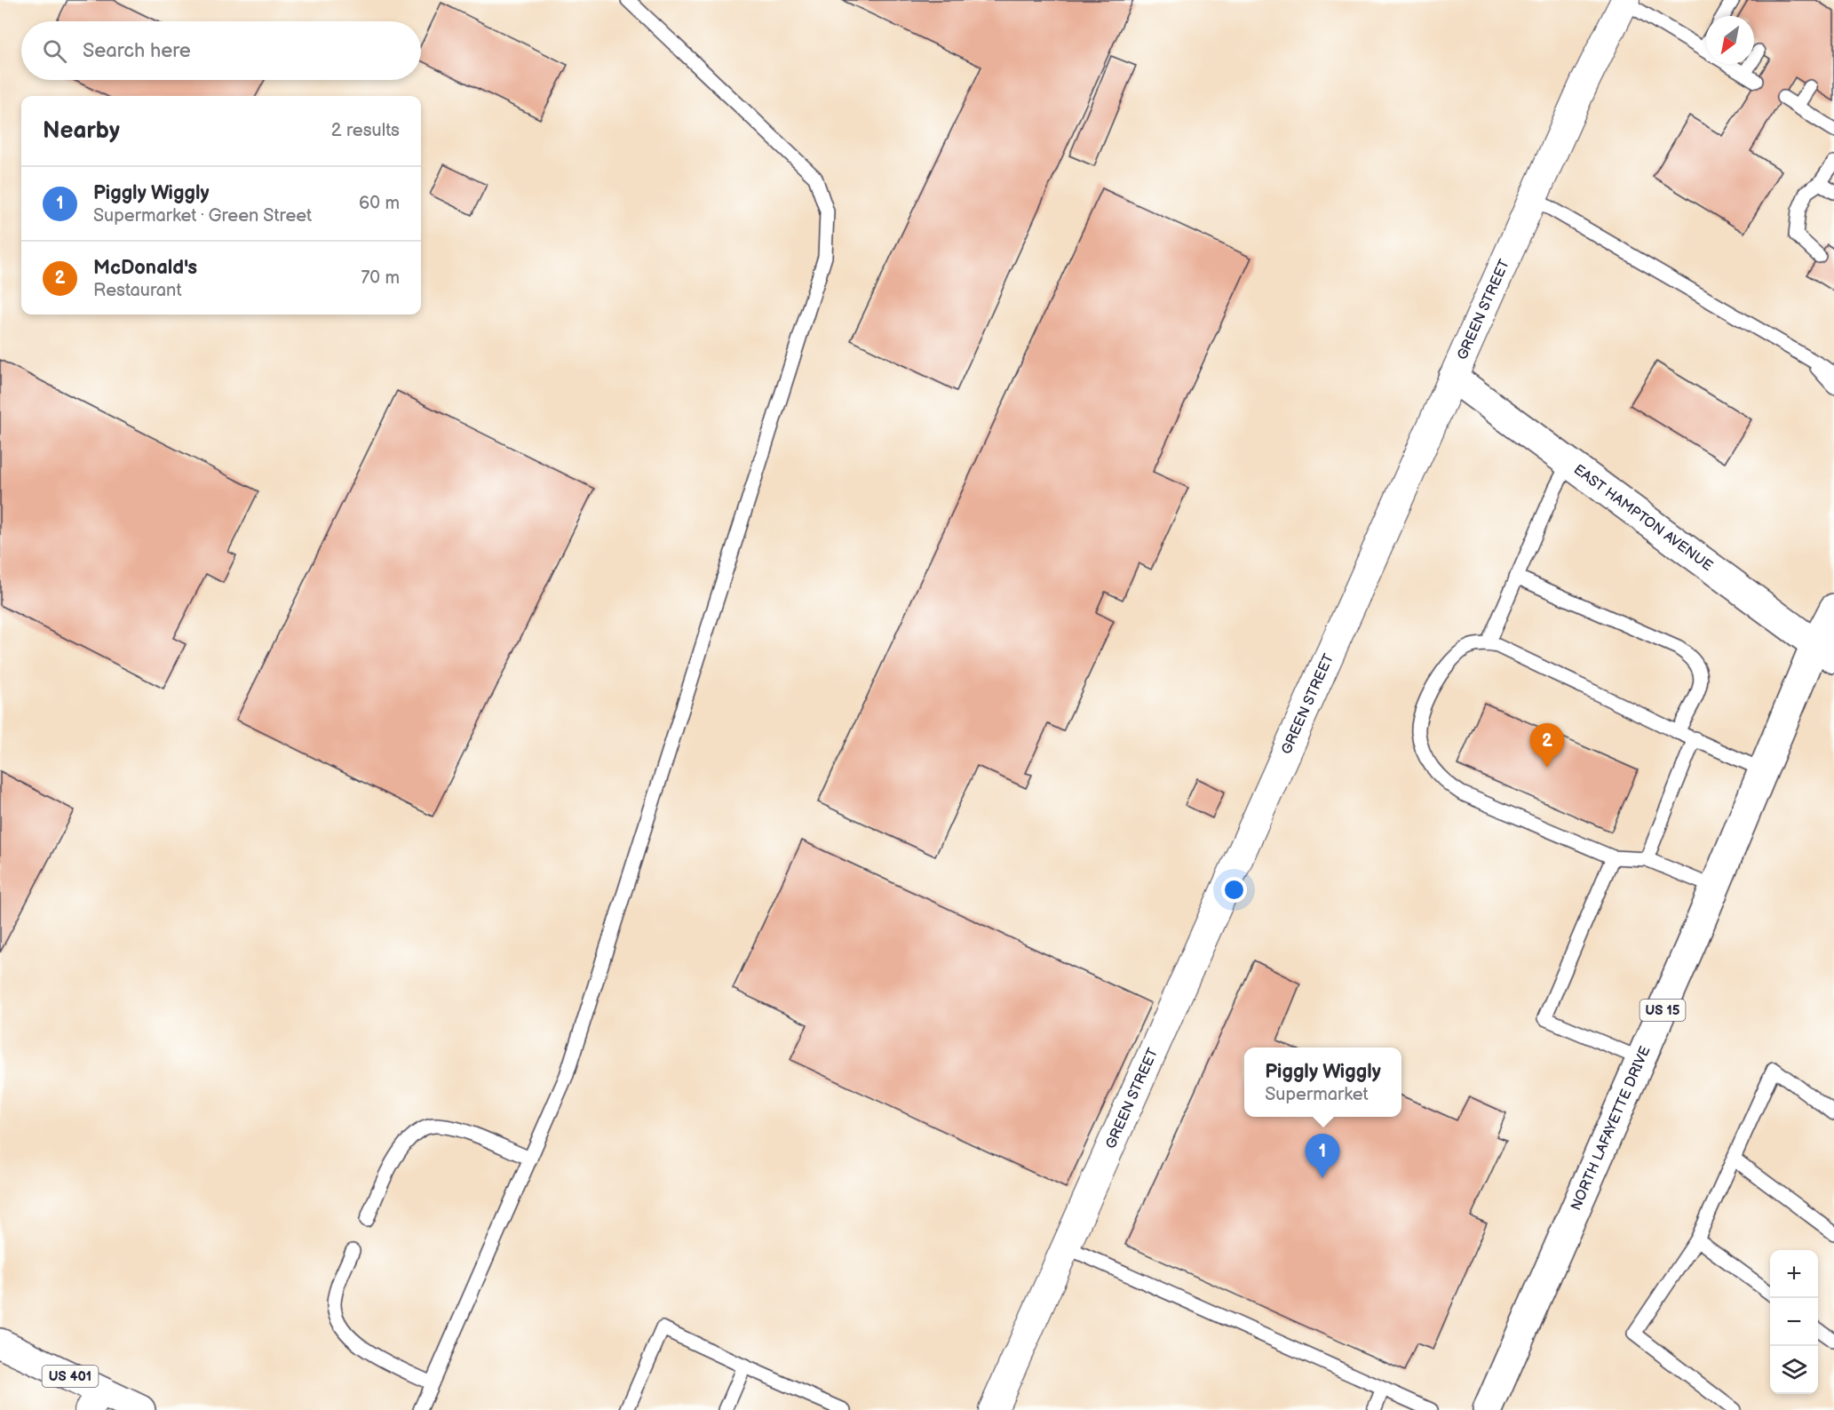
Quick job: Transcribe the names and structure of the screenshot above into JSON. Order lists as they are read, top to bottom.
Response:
{
  "streets": {
    "main road": [
      "EAST HAMPTON AVENUE",
      "US 15",
      "NORTH LAFAYETTE DRIVE",
      "US 401"
    ],
    "street": ["GREEN STREET"]
  },
  "crossings": [
    ["GREEN STREET", "EAST HAMPTON AVENUE"],
    ["EAST HAMPTON AVENUE", "NORTH LAFAYETTE DRIVE"]
  ],
  "north": "bottom left",
  "page": {
    "search": "Search here",
    "heading": ["Nearby", "2 results"],
    "list": [
      {
        "mark": "1",
        "name": "Piggly Wiggly",
        "note": "Supermarket · Green Street",
        "value": "60 m"
      },
      {
        "mark": "2",
        "name": "McDonald's",
        "note": "Restaurant",
        "value": "70 m"
      }
    ],
    "pins": ["2", "1"],
    "popup": ["Piggly Wiggly", "Supermarket"],
    "map_buttons": ["+", "−"]
  }
}
